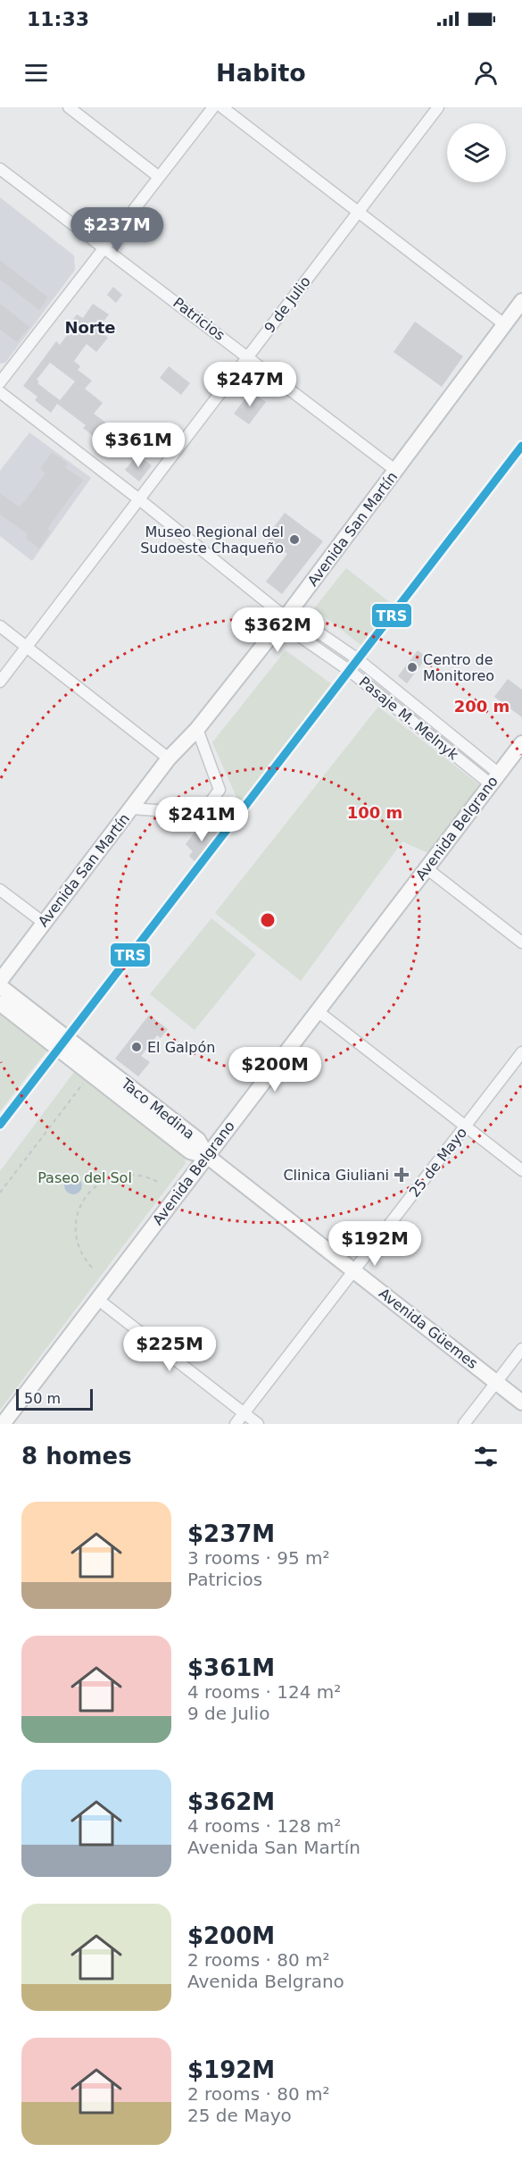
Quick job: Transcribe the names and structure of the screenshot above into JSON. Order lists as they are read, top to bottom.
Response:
{
  "streets": {
    "main road": [
      "Avenida San Martín",
      "Avenida Belgrano",
      "Taco Medina",
      "Avenida Güemes"
    ],
    "street": [
      "9 de Julio",
      "Patricios",
      "Pasaje M. Melnyk",
      "25 de Mayo"
    ]
  },
  "crossings": [
    ["9 de Julio", "Patricios"],
    ["9 de Julio", "Pasaje M. Melnyk"],
    ["Patricios", "Avenida San Martín"],
    ["Avenida San Martín", "Pasaje M. Melnyk"],
    ["Pasaje M. Melnyk", "Avenida Belgrano"],
    ["Avenida Belgrano", "Taco Medina"],
    ["Avenida Belgrano", "Avenida Güemes"],
    ["Taco Medina", "Avenida Güemes"],
    ["25 de Mayo", "Avenida Güemes"]
  ],
  "districts": ["Norte"],
  "parks": ["Paseo del Sol"],
  "places": {
    "other": ["Museo Regional del Sudoeste Chaqueño", "Centro de Monitoreo", "El Galpón"],
    "health": ["Clinica Giuliani"]
  },
  "lines": ["transit line TRS"],
  "scale_bar": "50 m",
  "page": {
    "status": "11:33",
    "header": "Habito",
    "price": [
      "$237M",
      "$247M",
      "$361M",
      "$362M",
      "$241M",
      "$200M",
      "$192M",
      "$225M"
    ],
    "scale": "50 m",
    "heading": "8 homes",
    "list": [
      {
        "name": "$237M",
        "note": "3 rooms · 95 m² · Patricios"
      },
      {
        "name": "$361M",
        "note": "4 rooms · 124 m² · 9 de Julio"
      },
      {
        "name": "$362M",
        "note": "4 rooms · 128 m² · Avenida San Martín"
      },
      {
        "name": "$200M",
        "note": "2 rooms · 80 m² · Avenida Belgrano"
      },
      {
        "name": "$192M",
        "note": "2 rooms · 80 m² · 25 de Mayo"
      }
    ]
  },
  "rings": ["200 m", "100 m"]
}
